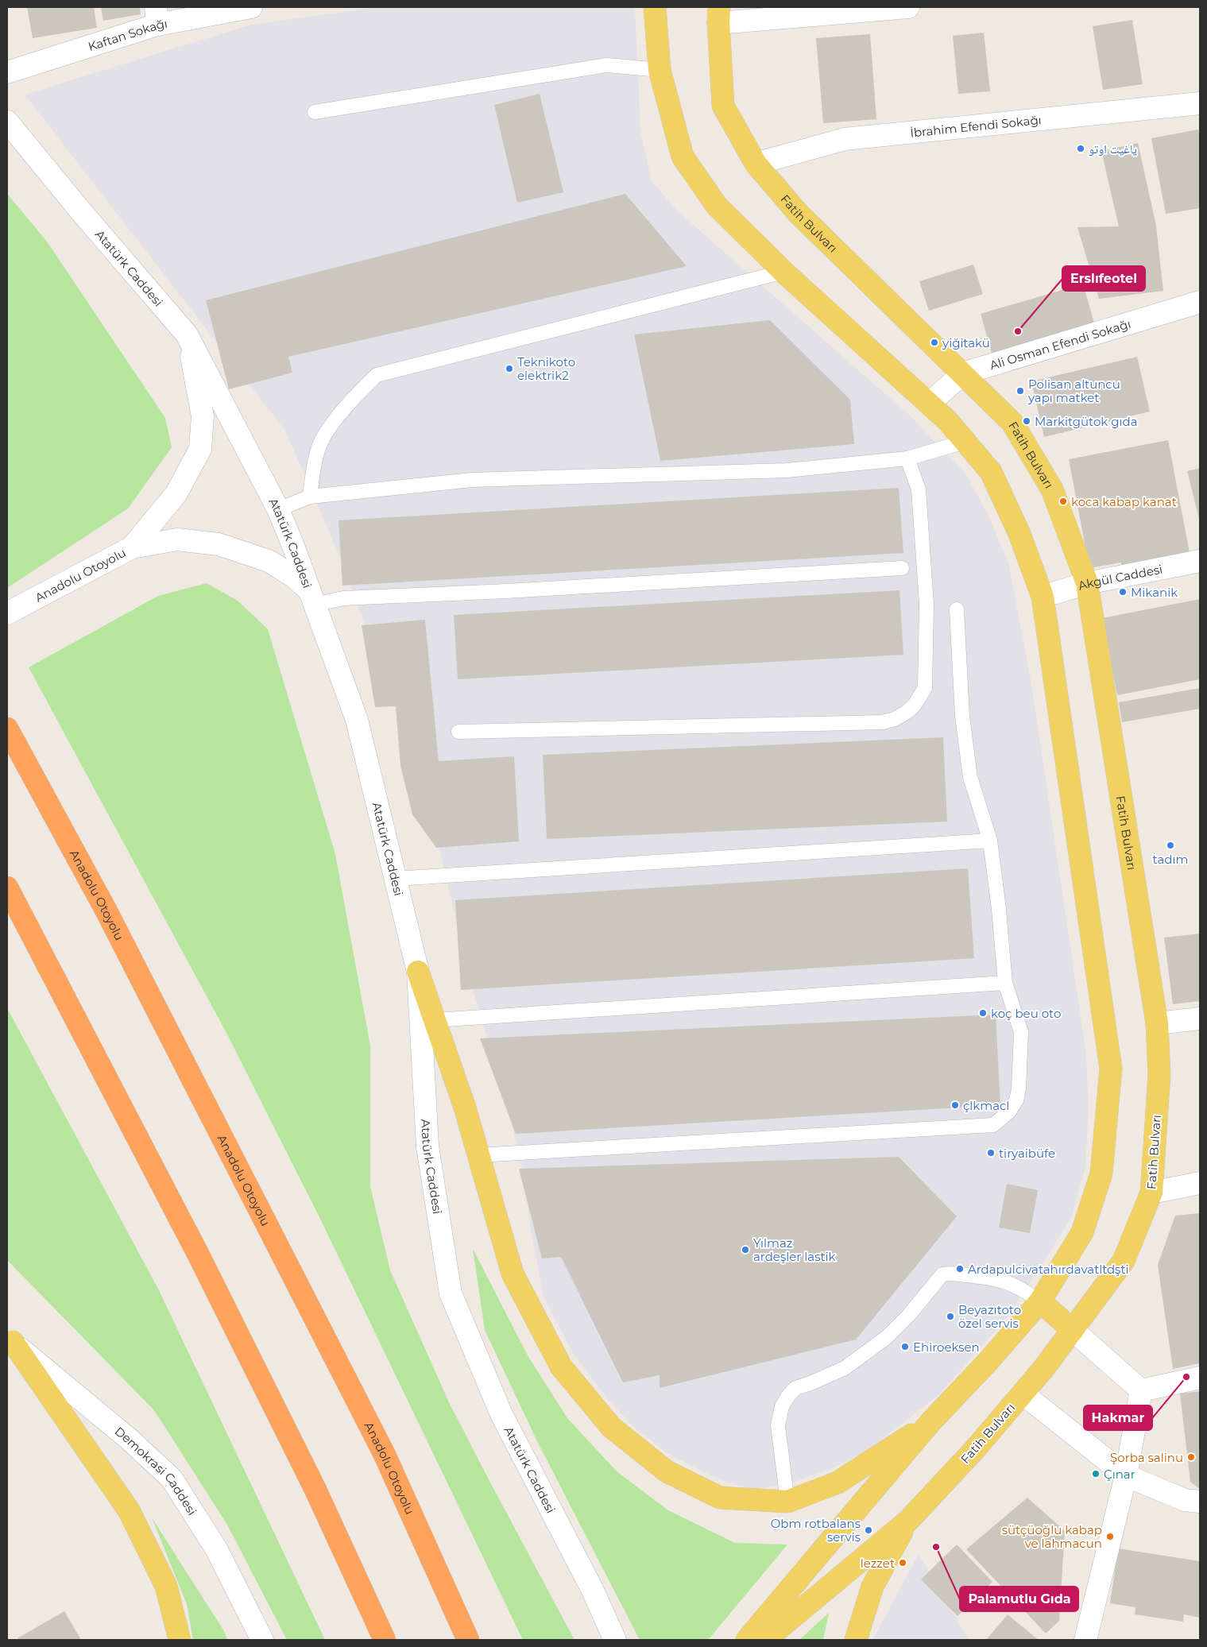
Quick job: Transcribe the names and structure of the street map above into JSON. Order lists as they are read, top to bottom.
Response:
{
  "streets": {
    "highway": ["Anadolu Otoyolu"],
    "main road": ["Fatih Bulvarı"],
    "street": [
      "Kaftan Sokağı",
      "İbrahim Efendi Sokağı",
      "Atatürk Caddesi",
      "Ali Osman Efendi Sokağı",
      "Akgül Caddesi",
      "Demokrasi Caddesi"
    ]
  },
  "crossings": [
    ["İbrahim Efendi Sokağı", "Fatih Bulvarı"],
    ["Fatih Bulvarı", "Ali Osman Efendi Sokağı"],
    ["Fatih Bulvarı", "Akgül Caddesi"]
  ],
  "places": [
    "ياغيت اوتو",
    "Erslıfeotel",
    "yiğitakü",
    "Teknikoto elektrik2",
    "Polisan altuncu yapı matket",
    "Markitgütok gıda",
    "koca kabap kanat",
    "Mikanik",
    "tadım",
    "koç beu oto",
    "çlkmacl",
    "tiryaibüfe",
    "Yılmaz ardeşler lastik",
    "Ardapulcivatahırdavatltdşti",
    "Beyazıtoto özel servis",
    "Ehiroeksen",
    "Hakmar",
    "Şorba salinu",
    "Çınar",
    "Obm rotbalans servis",
    "sütçüoğlu kabap ve lahmacun",
    "Palamutlu Gıda",
    "lezzet"
  ]
}
